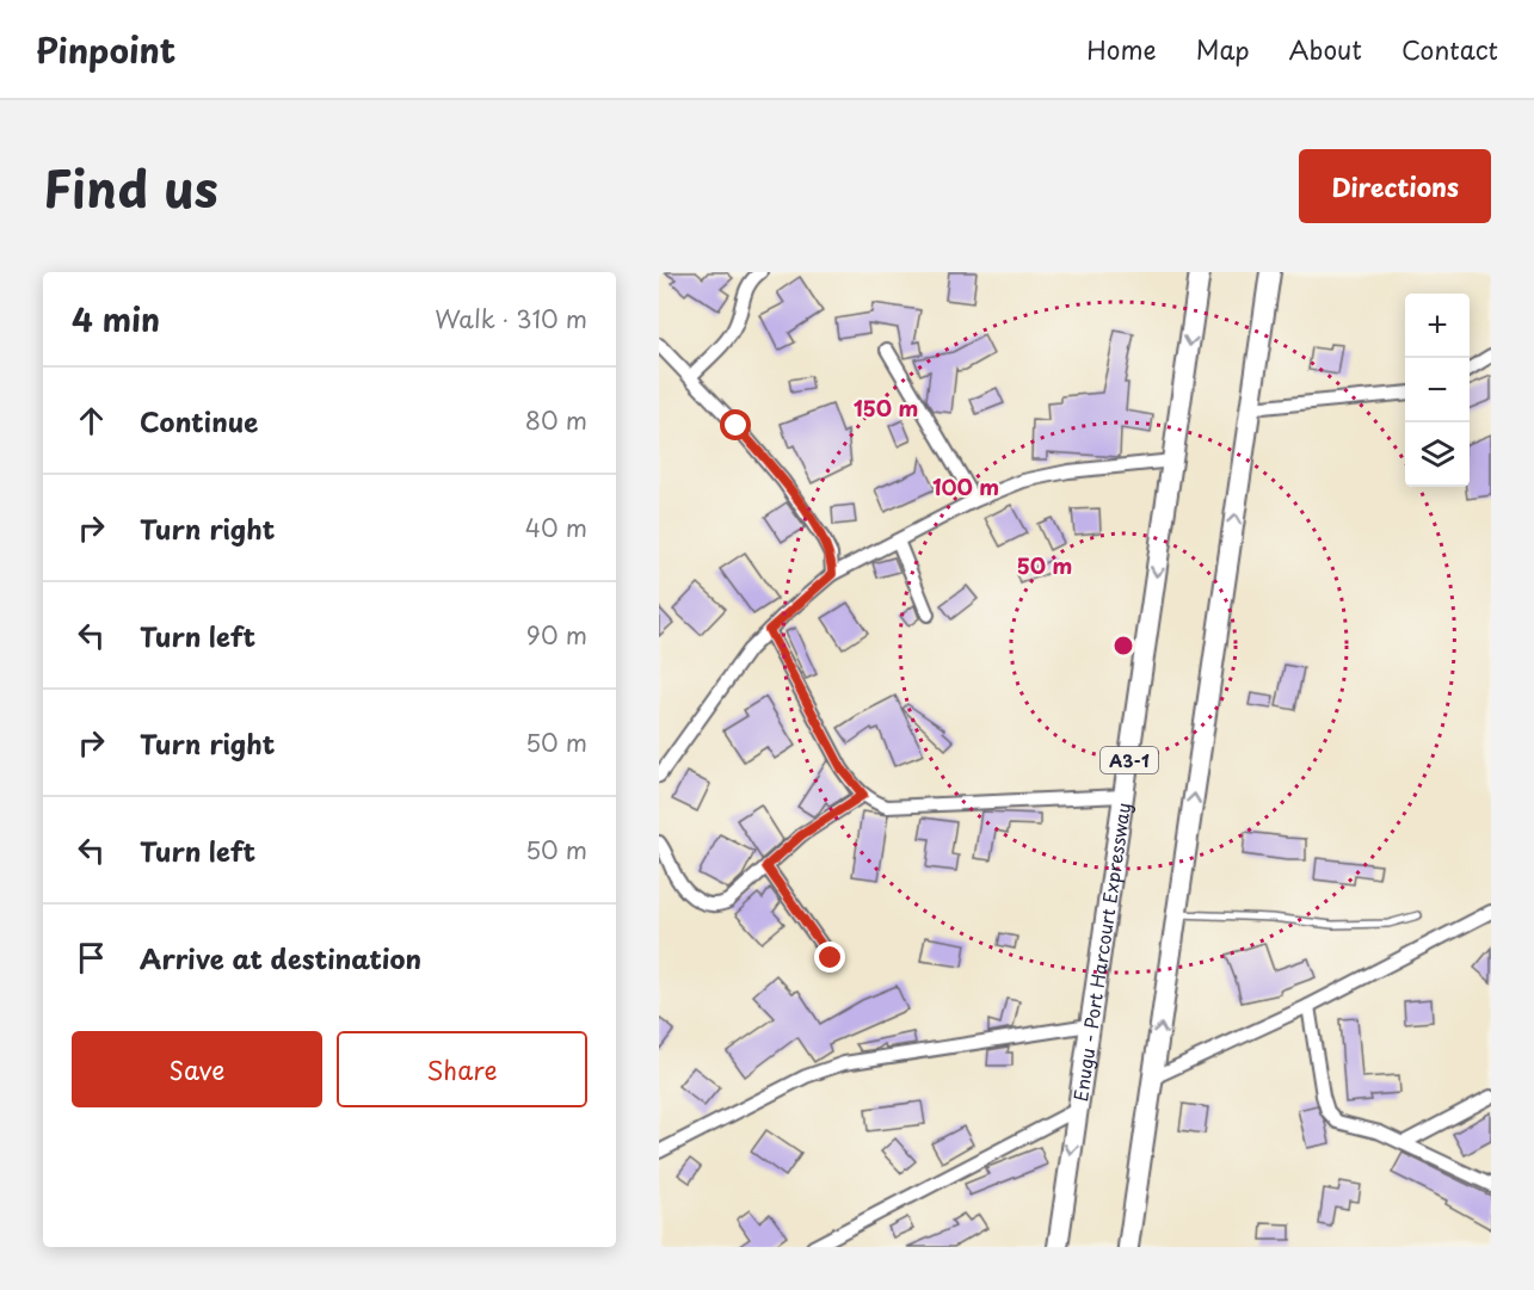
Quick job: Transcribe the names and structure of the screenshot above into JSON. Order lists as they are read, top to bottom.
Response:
{
  "streets": {
    "highway": ["A3-1", "Enugu - Port Harcourt Expressway"]
  },
  "page": {
    "header": "Pinpoint",
    "nav": [
      "Home",
      "Map",
      "About",
      "Contact"
    ],
    "title": "Find us",
    "buttons": [
      "Directions",
      ["Save", "Share"]
    ],
    "heading": ["4 min", "Walk · 310 m"],
    "map_buttons": ["+", "−"],
    "list": [
      ["Continue", "80 m"],
      ["Turn right", "40 m"],
      ["Turn left", "90 m"],
      ["Turn right", "50 m"],
      ["Turn left", "50 m"],
      "Arrive at destination"
    ]
  },
  "rings": ["150 m", "100 m", "50 m"]
}
